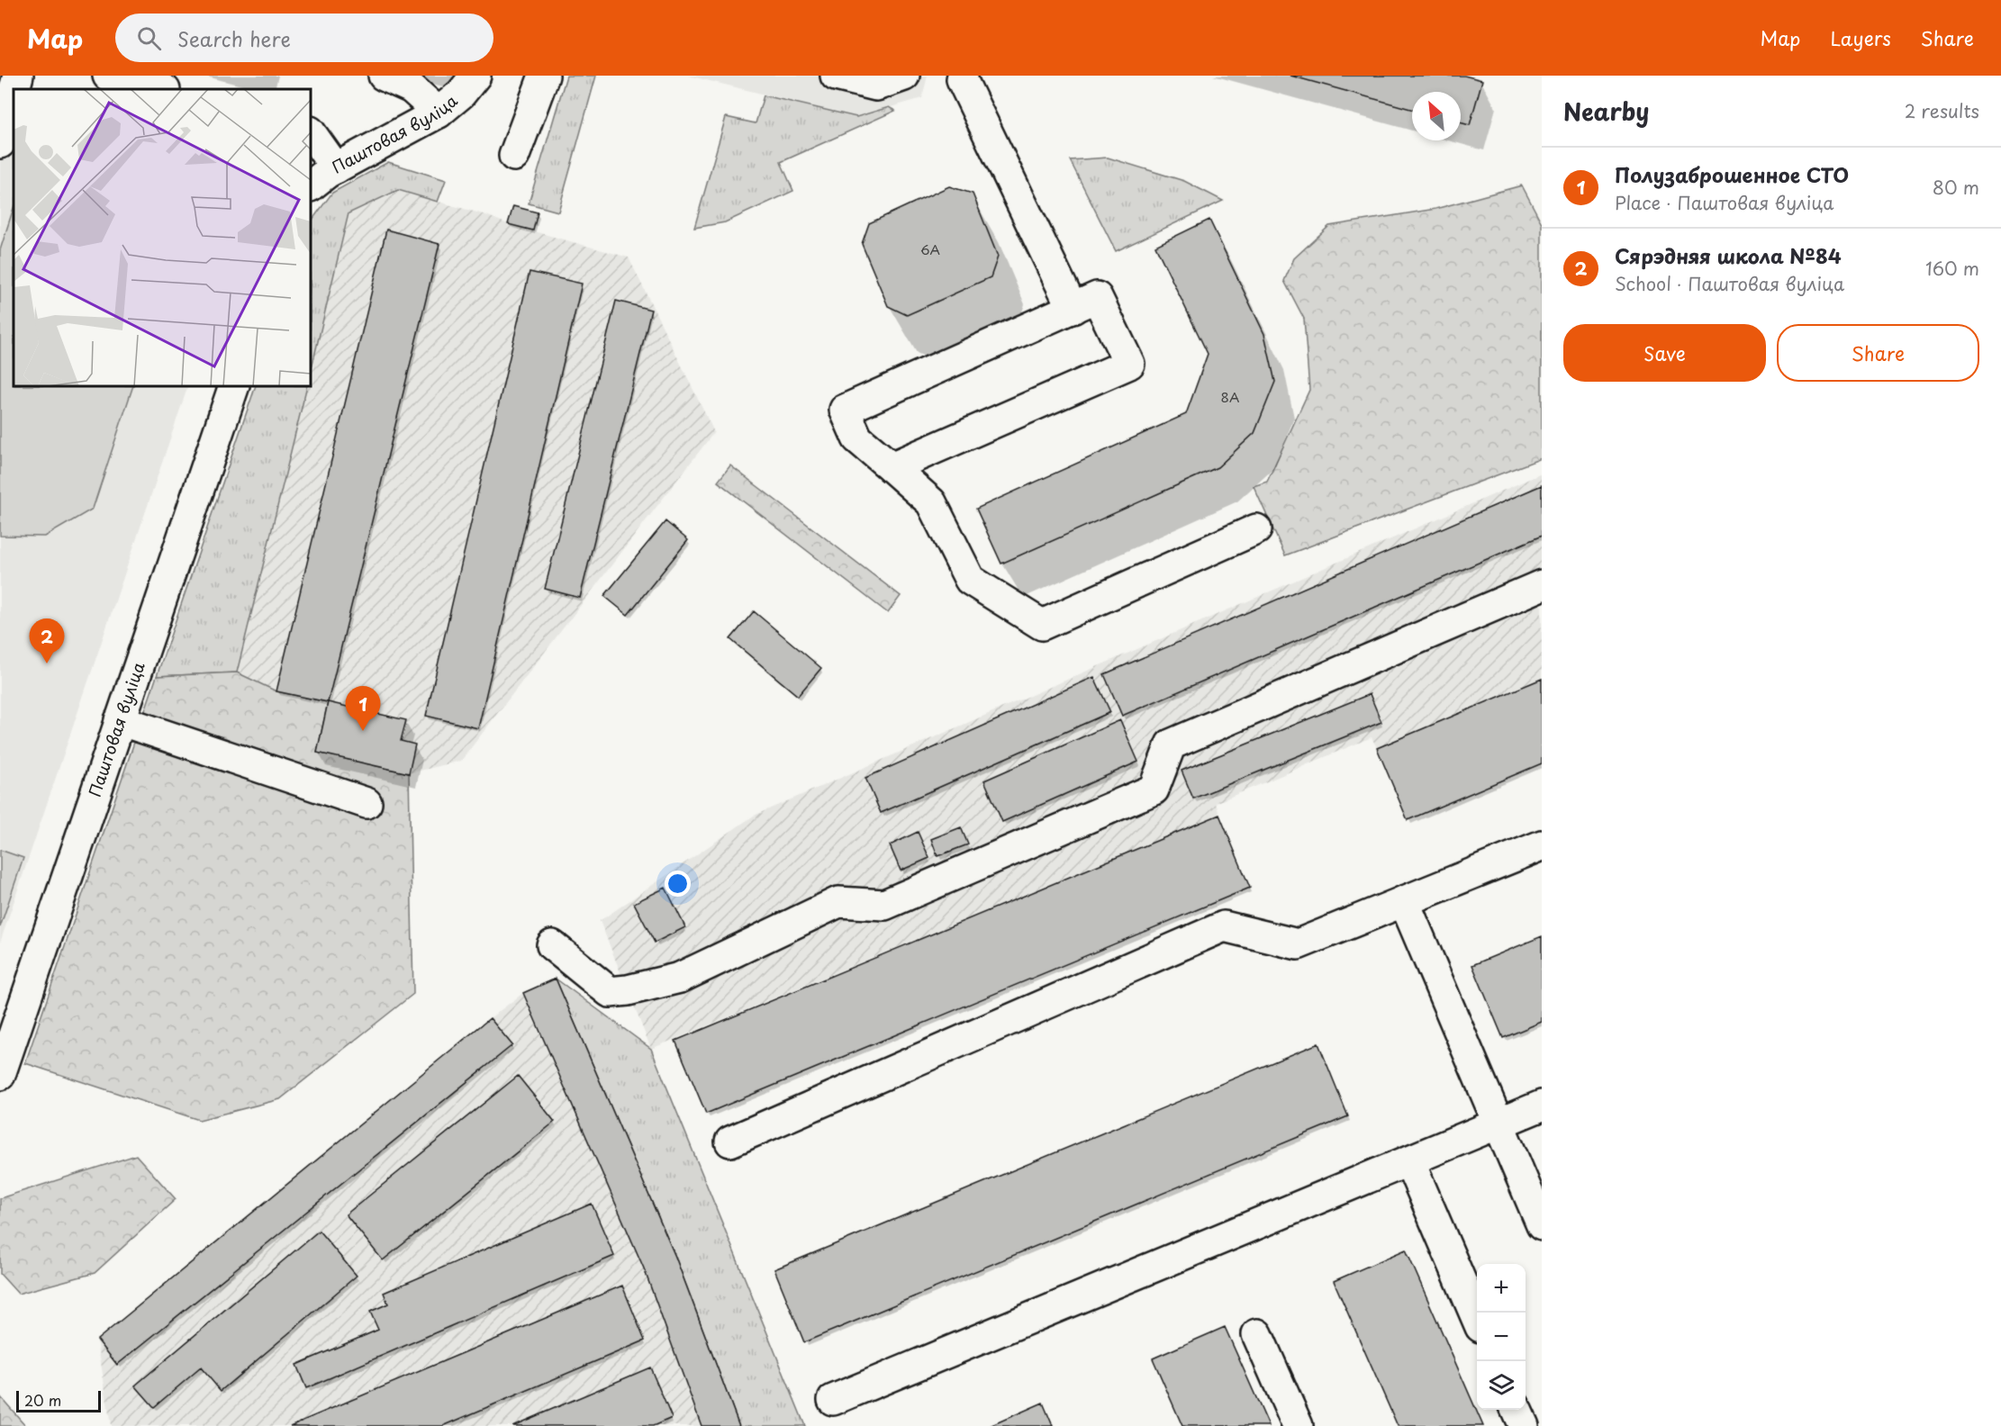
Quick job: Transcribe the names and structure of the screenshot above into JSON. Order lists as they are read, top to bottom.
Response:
{
  "streets": {
    "street": ["Паштовая вуліца"]
  },
  "house_numbers": ["6А", "8А"],
  "scale_bar": "20 m",
  "north": "top left",
  "page": {
    "header": "Map",
    "search": "Search here",
    "nav": ["Map", "Layers", "Share"],
    "heading": ["Nearby", "2 results"],
    "list": [
      {
        "mark": "1",
        "name": "Полузаброшенное СТО",
        "note": "Place · Паштовая вуліца",
        "value": "80 m"
      },
      {
        "mark": "2",
        "name": "Сярэдняя школа №84",
        "note": "School · Паштовая вуліца",
        "value": "160 m"
      }
    ],
    "buttons": ["Save", "Share"],
    "pins": ["2", "1"],
    "map_buttons": ["+", "−"],
    "scale": "20 m"
  }
}
